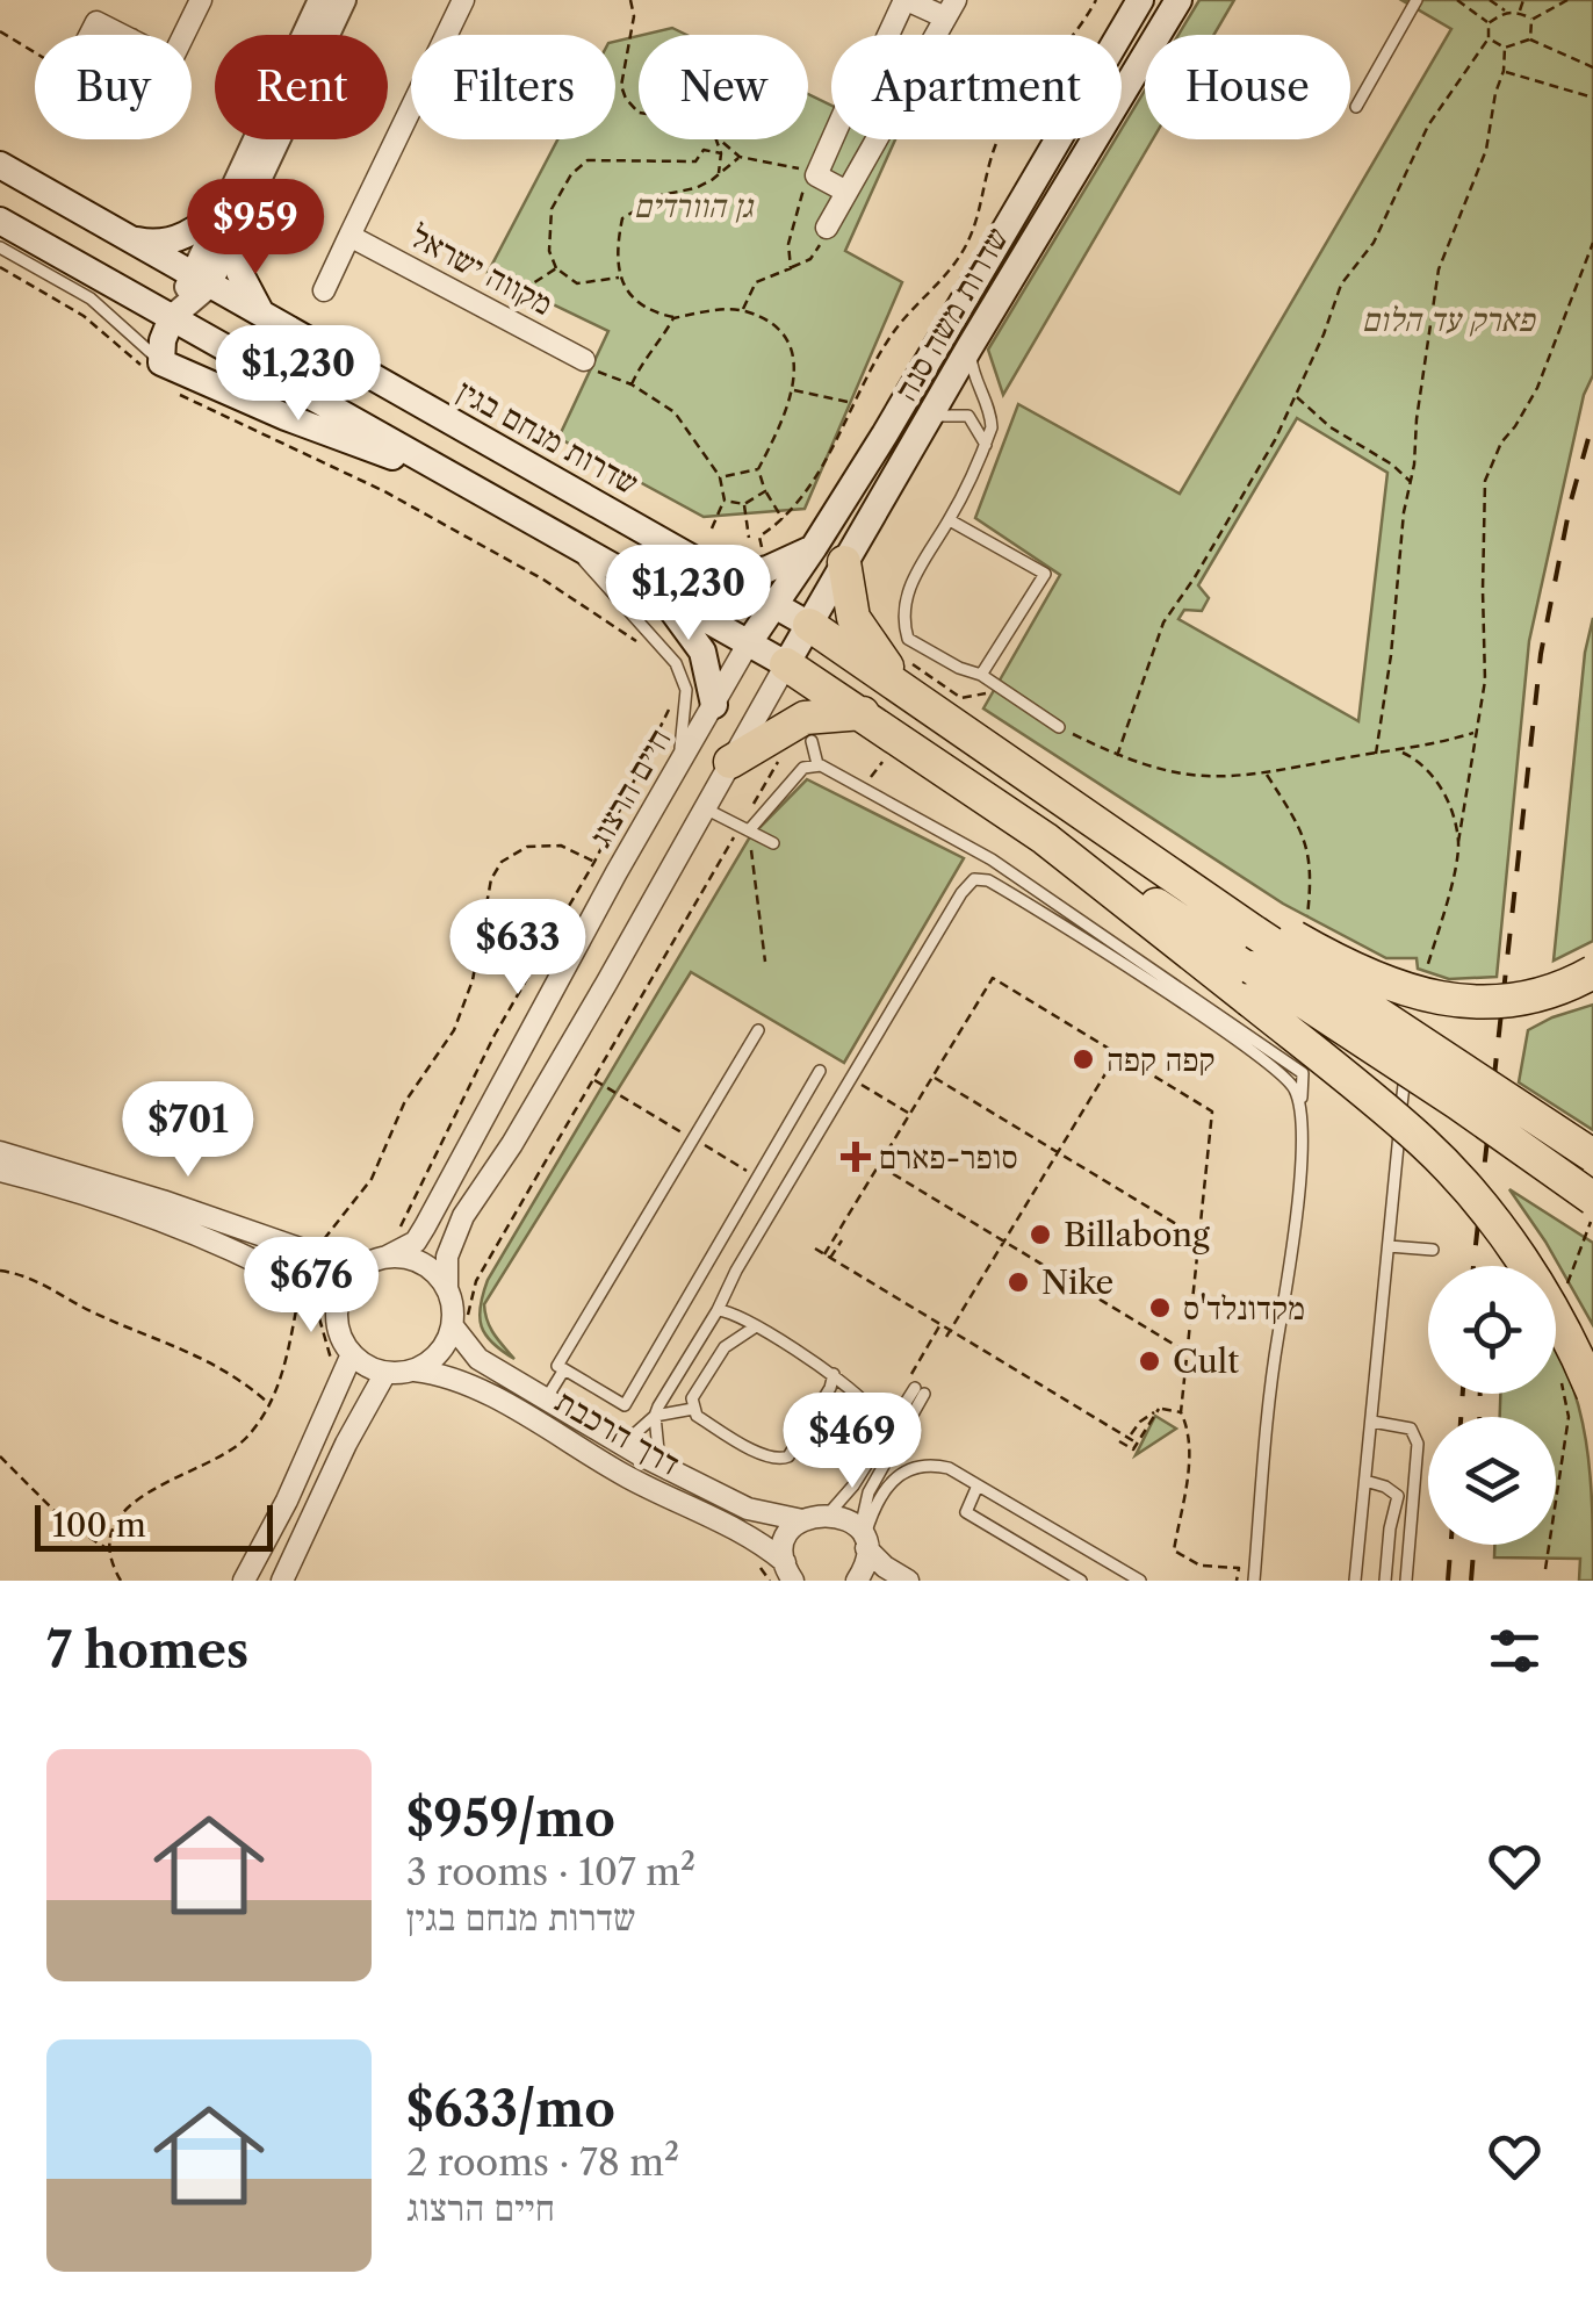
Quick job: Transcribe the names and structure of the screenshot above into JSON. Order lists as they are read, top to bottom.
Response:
{
  "streets": {
    "main road": ["שדרות משה סנה", "שדרות מנחם בגין"],
    "street": ["מקווה ישראל", "חיים הרצוג", "דרך הרכבת"]
  },
  "crossings": [
    ["שדרות משה סנה", "שדרות מנחם בגין"],
    ["שדרות משה סנה", "חיים הרצוג"],
    ["חיים הרצוג", "דרך הרכבת"]
  ],
  "parks": ["גן הוורדים", "פארק עד הלום"],
  "places": {
    "other": [
      "קפה קפה",
      "Billabong",
      "Nike",
      "מקדונלד'ס",
      "Cult"
    ],
    "health": ["סופר-פארם"]
  },
  "scale_bar": "100 m",
  "page": {
    "chip": [
      "Buy",
      "Rent",
      "Filters",
      "New",
      "Apartment",
      "House"
    ],
    "price": [
      "$959",
      "$1,230",
      "$1,230",
      "$633",
      "$701",
      "$676",
      "$469"
    ],
    "scale": "100 m",
    "heading": "7 homes",
    "list": [
      {
        "name": "$959/mo",
        "note": "3 rooms · 107 m² · שדרות מנחם בגין"
      },
      {
        "name": "$633/mo",
        "note": "2 rooms · 78 m² · חיים הרצוג"
      }
    ]
  }
}
